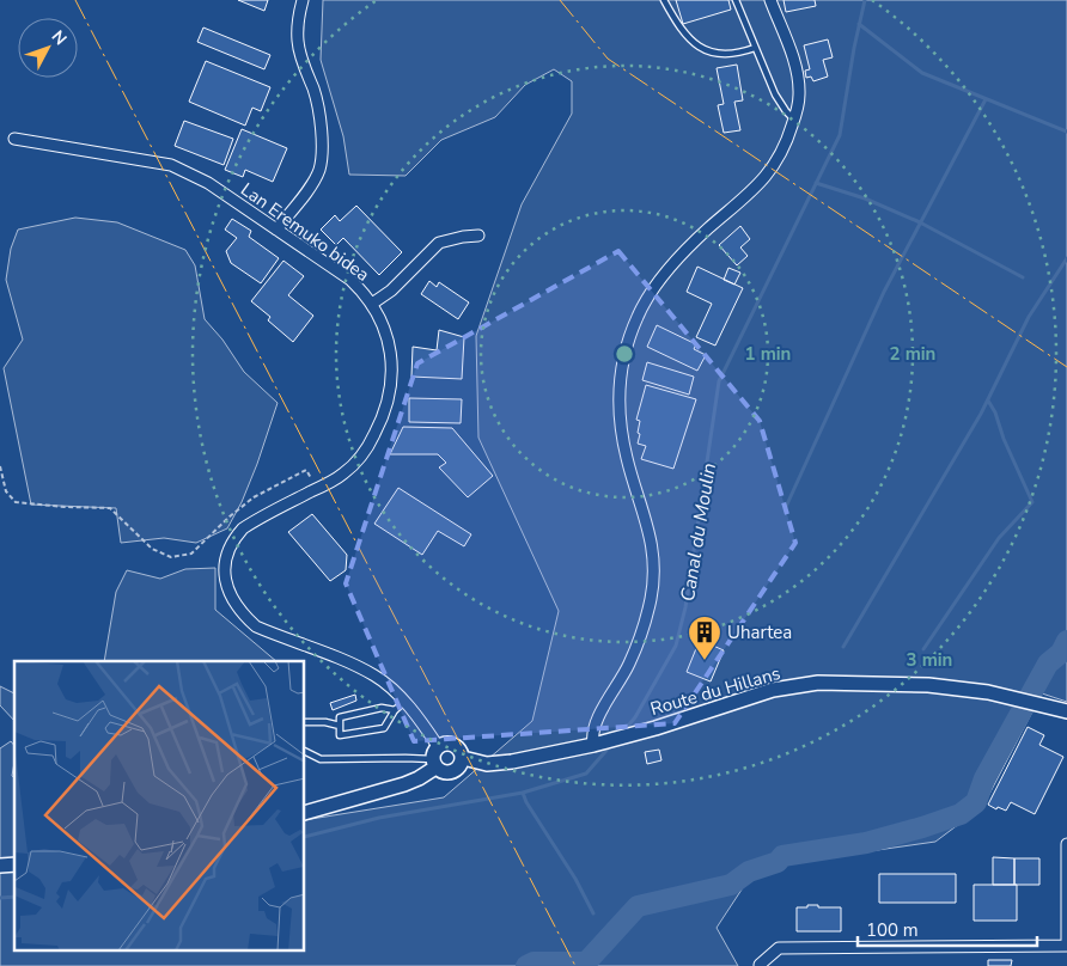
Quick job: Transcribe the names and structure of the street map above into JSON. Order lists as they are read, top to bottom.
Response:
{
  "streets": {
    "street": ["Lan Eremuko bidea", "Route du Hillans"]
  },
  "crossings": [
    ["Lan Eremuko bidea", "Route du Hillans"]
  ],
  "water": ["Canal du Moulin"],
  "places": {
    "building": ["Uhartea"]
  },
  "scale_bar": "100 m",
  "north": "top right",
  "rings": ["1 min", "2 min", "3 min"]
}
